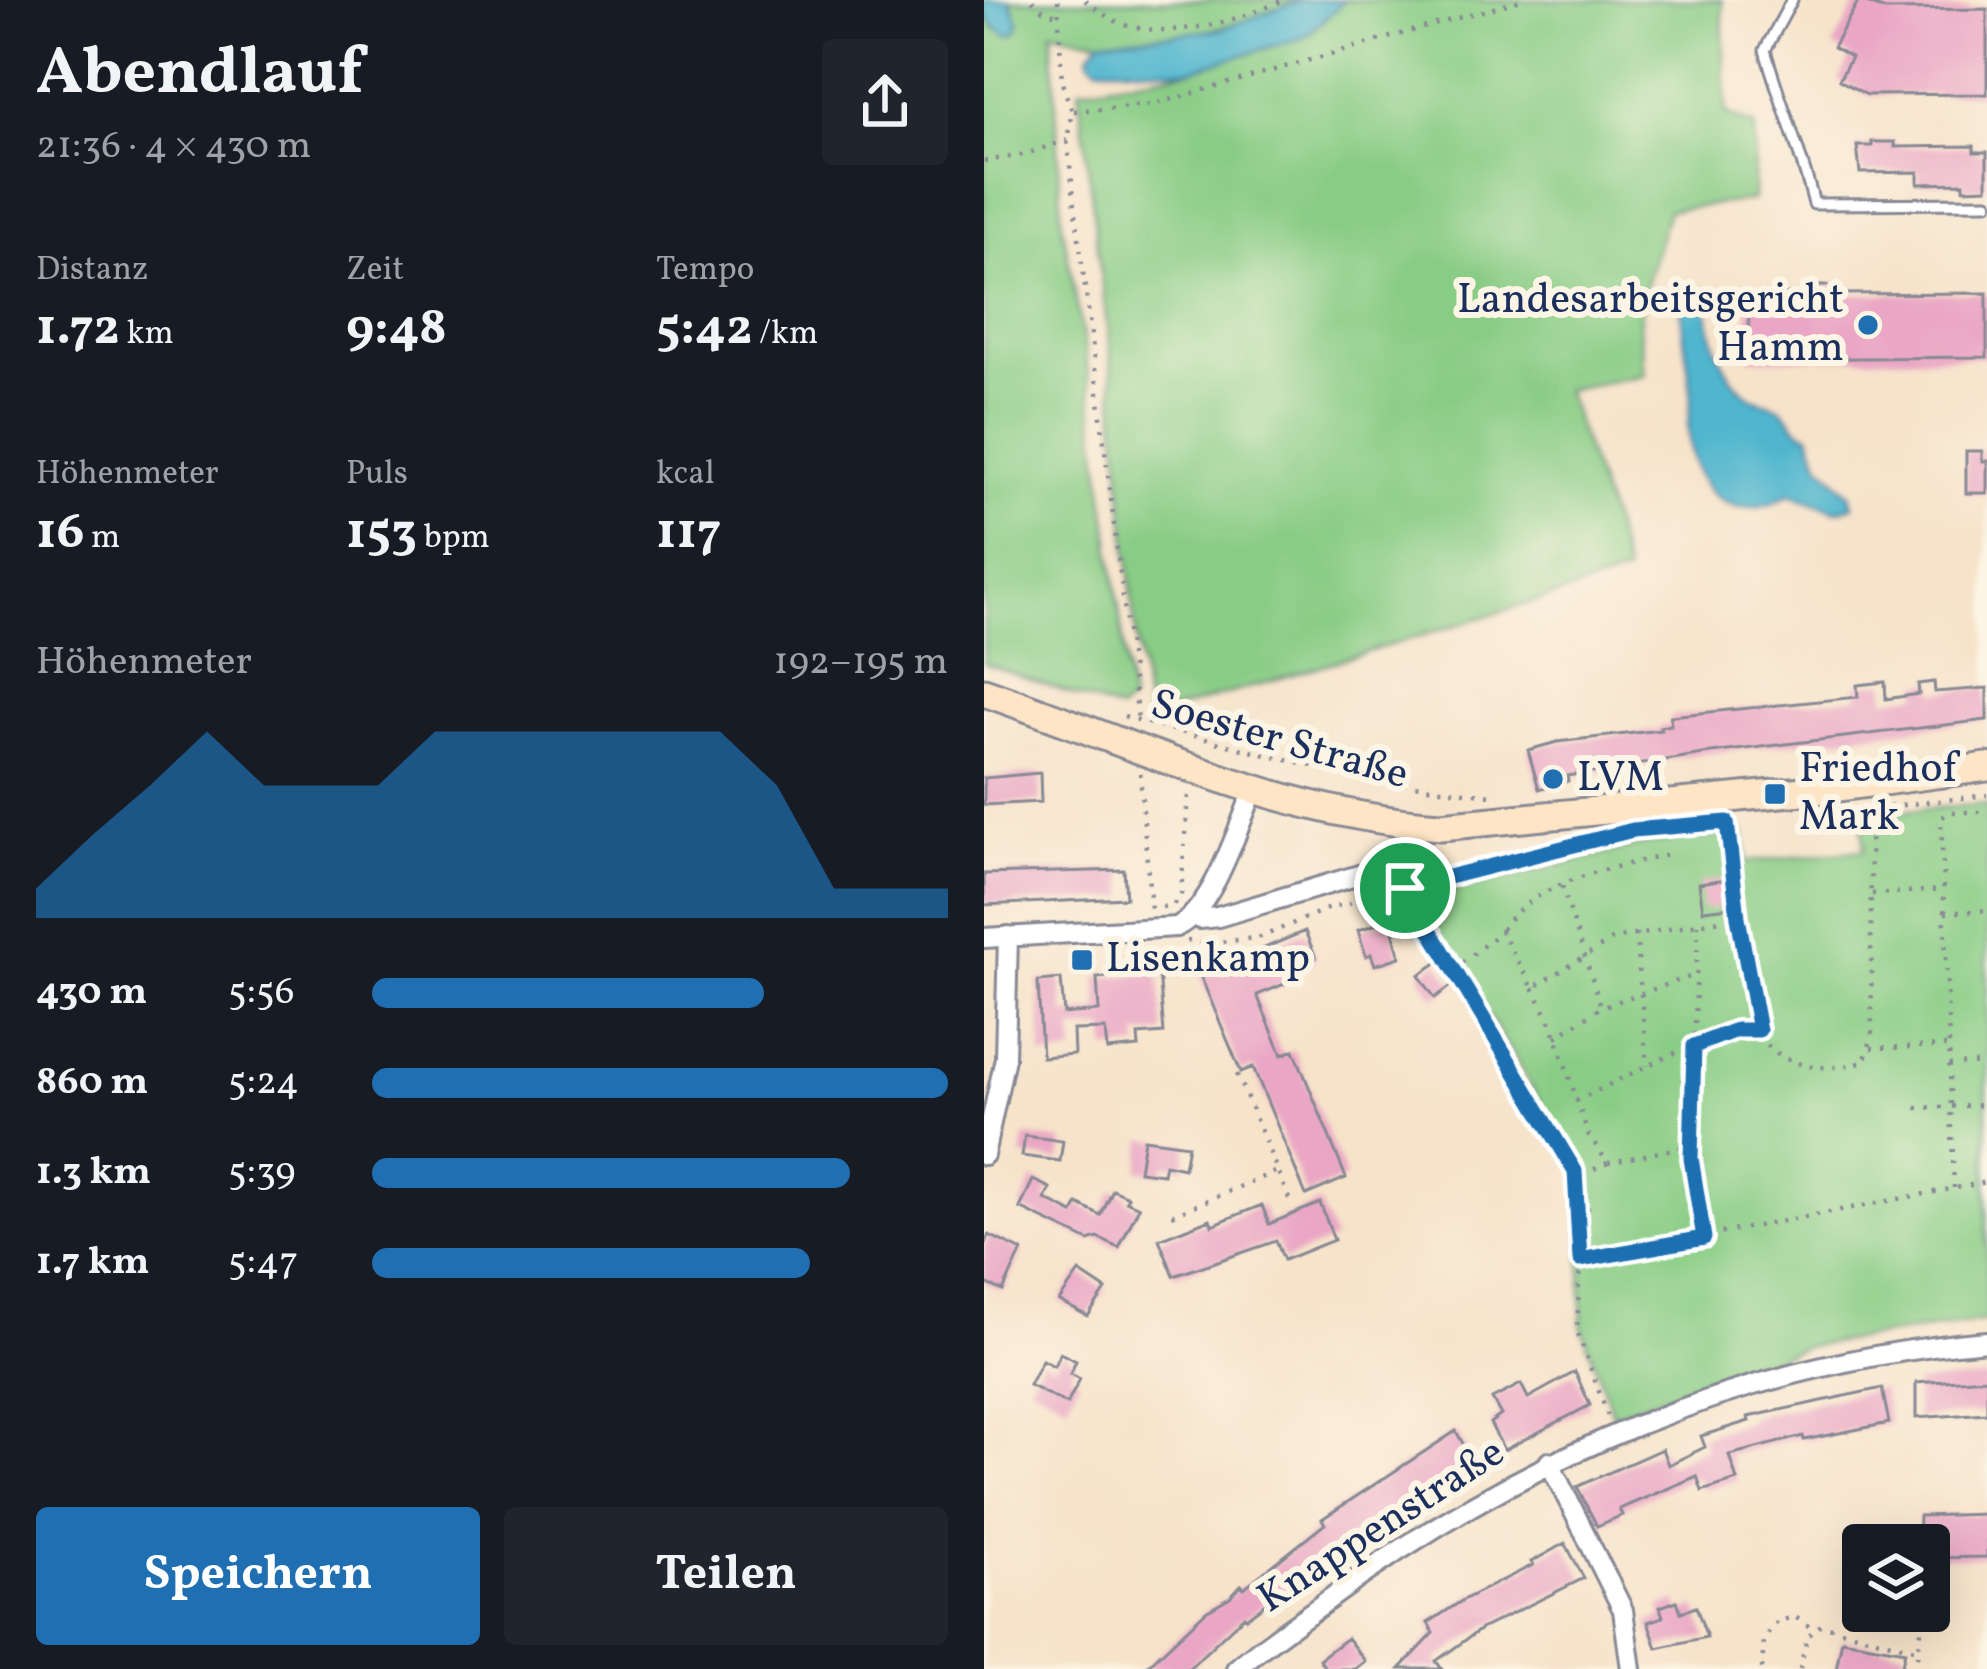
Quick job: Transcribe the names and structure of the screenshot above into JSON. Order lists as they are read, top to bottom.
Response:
{
  "streets": {
    "main road": ["Soester Straße"],
    "street": ["Knappenstraße"]
  },
  "places": {
    "other": ["Landesarbeitsgericht Hamm", "LVM"],
    "transit": ["Friedhof Mark", "Lisenkamp"]
  },
  "page": {
    "heading": ["Abendlauf", "21:36 · 4 × 430 m"],
    "stats": [
      ["Distanz", "1.72 km"],
      ["Zeit", "9:48"],
      ["Tempo", "5:42 /km"],
      ["Höhenmeter", "16 m"],
      ["Puls", "153 bpm"],
      ["kcal", "117"]
    ],
    "chart": ["Höhenmeter", "192–195 m"],
    "list": [
      {
        "name": "430 m",
        "note": "5:56"
      },
      {
        "name": "860 m",
        "note": "5:24"
      },
      {
        "name": "1.3 km",
        "note": "5:39"
      },
      {
        "name": "1.7 km",
        "note": "5:47"
      }
    ],
    "buttons": ["Speichern", "Teilen"]
  }
}
